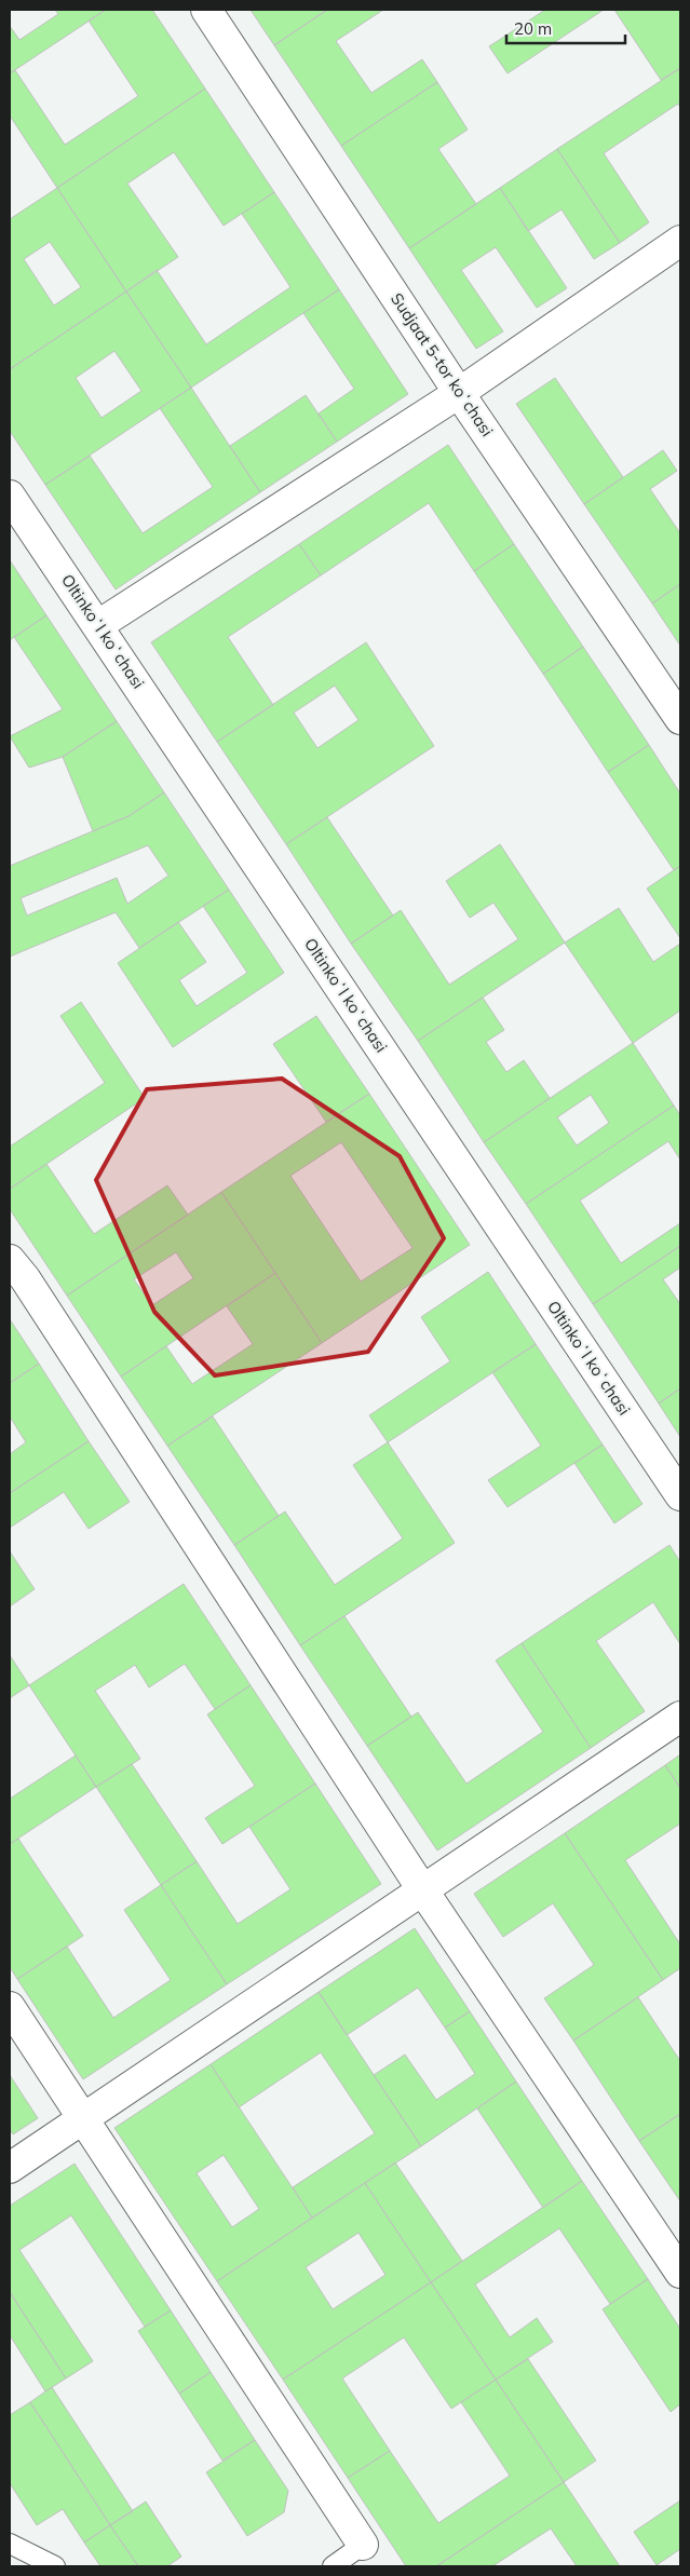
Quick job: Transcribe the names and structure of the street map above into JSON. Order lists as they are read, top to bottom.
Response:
{
  "streets": {
    "street": ["Sudjaat 5-tor koʻchasi", "Oltinkoʻl koʻchasi"]
  },
  "scale_bar": "20 m"
}
